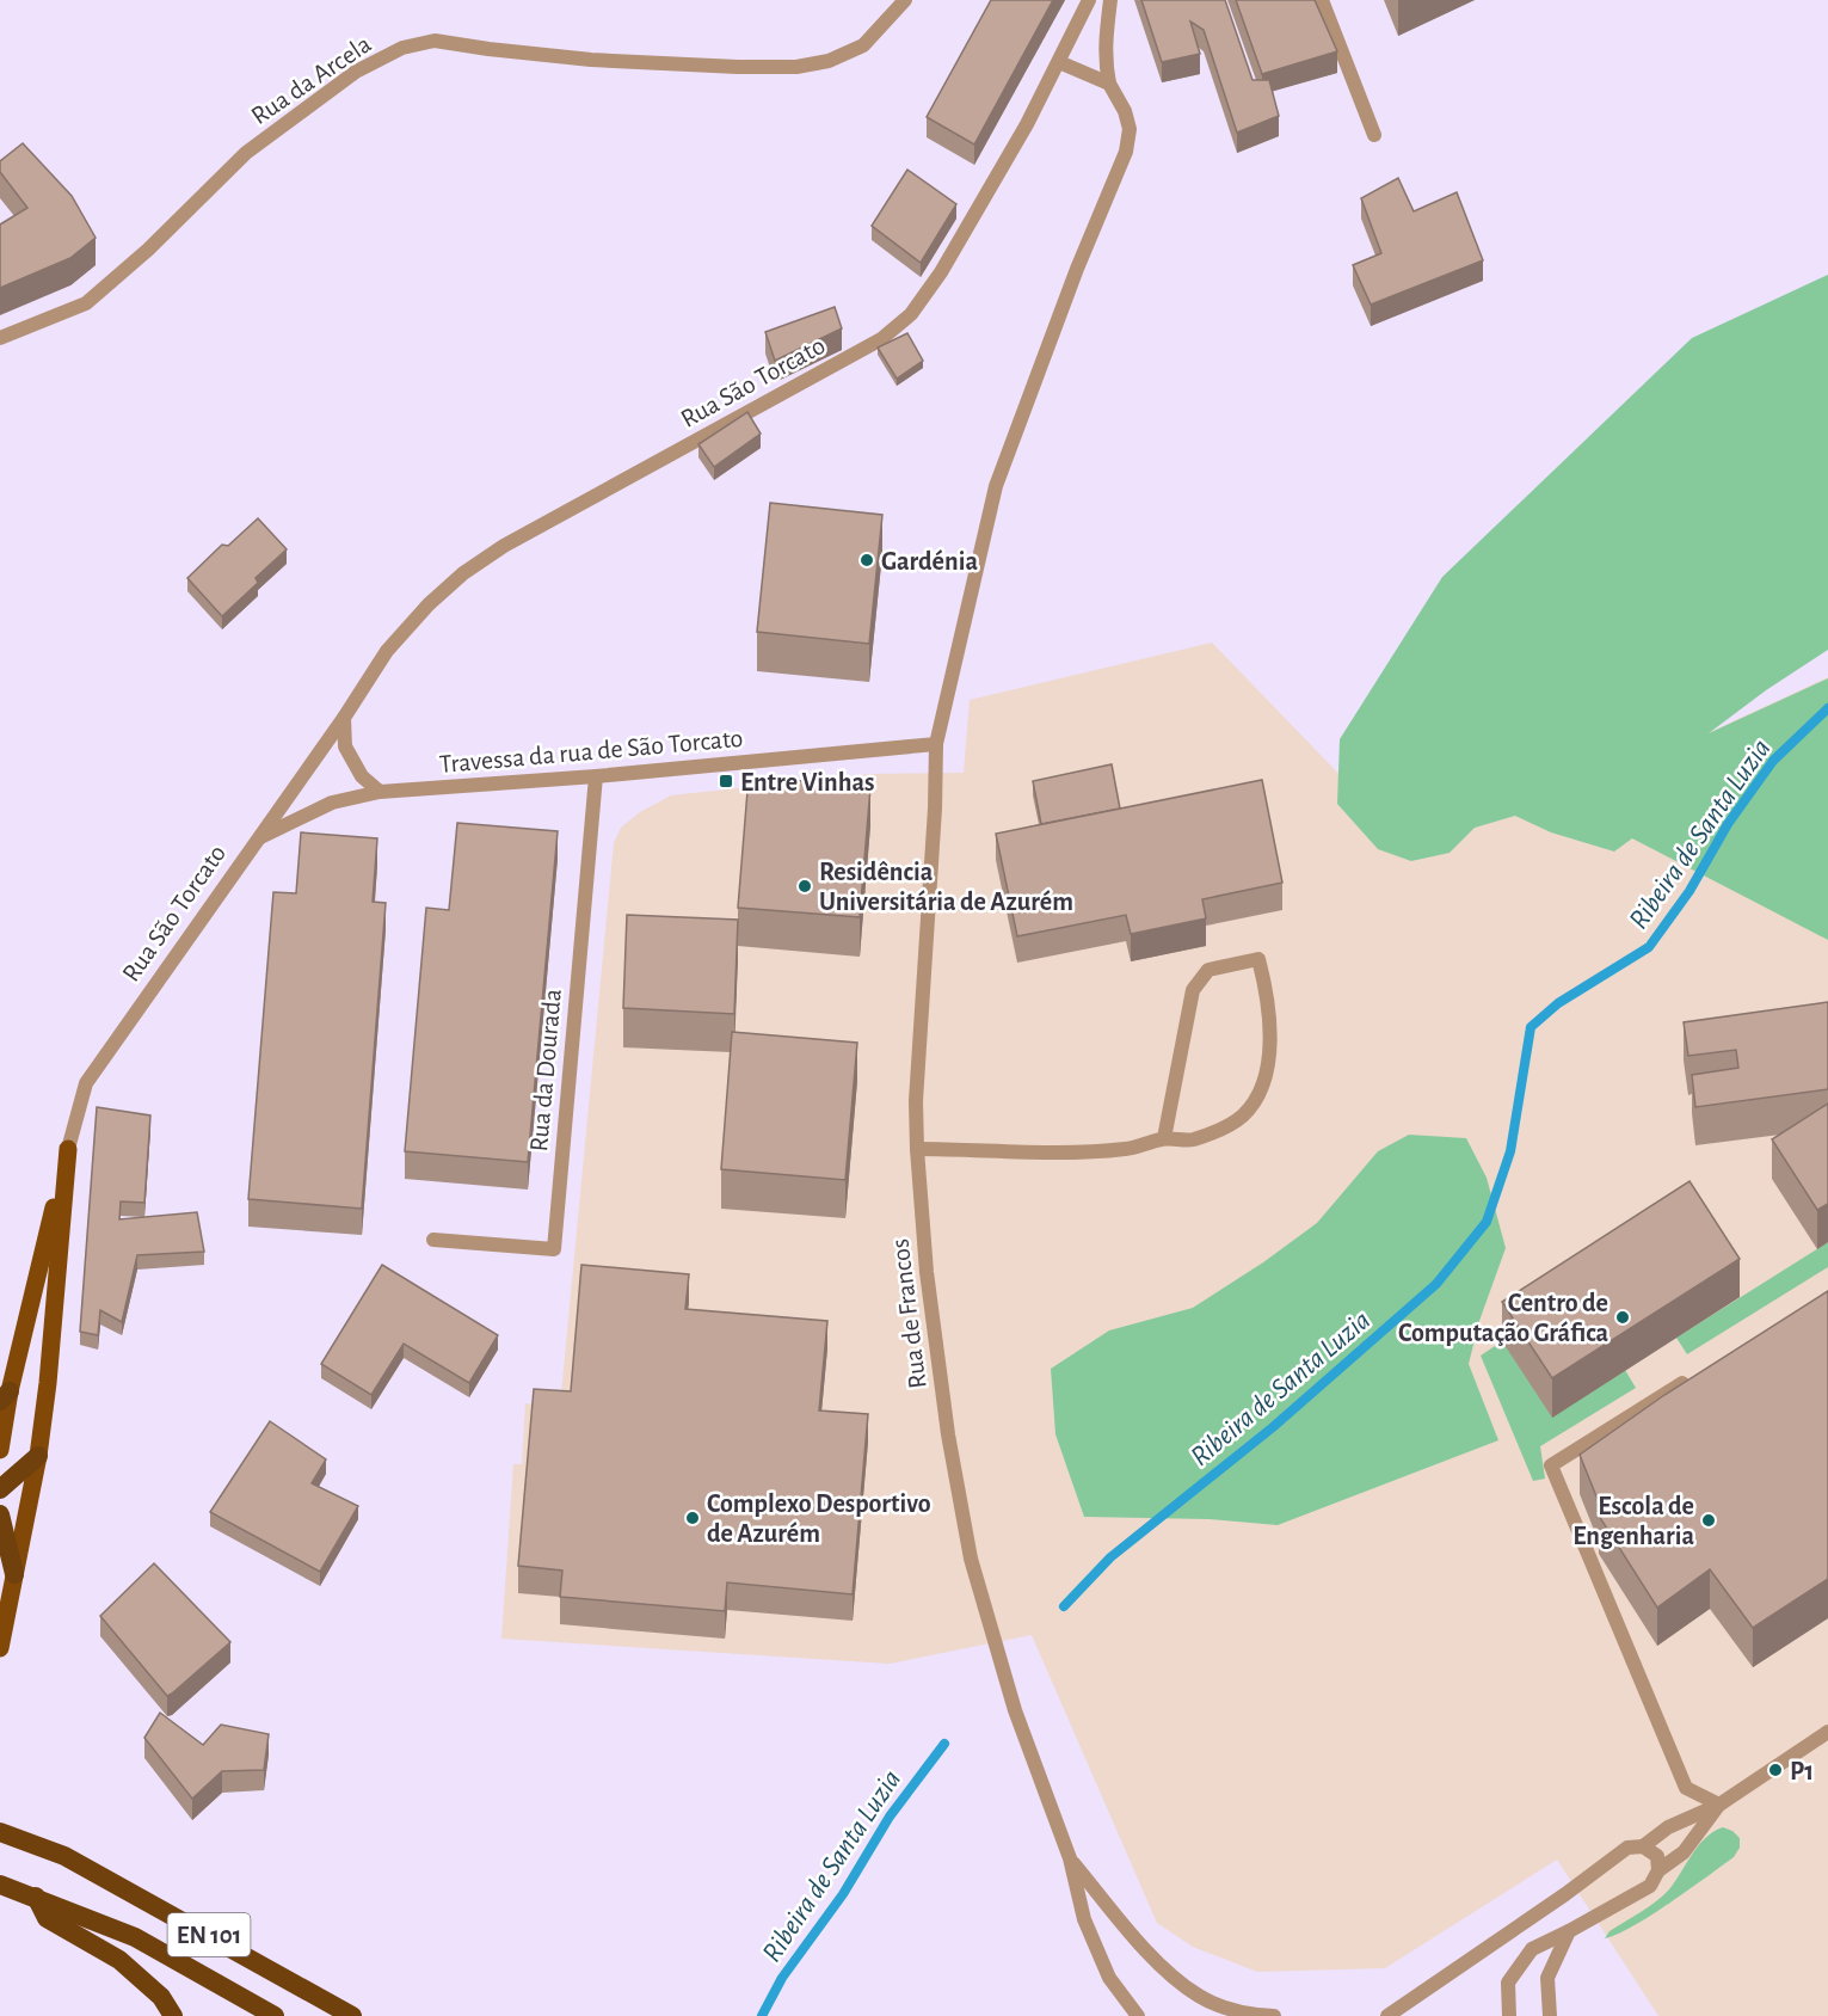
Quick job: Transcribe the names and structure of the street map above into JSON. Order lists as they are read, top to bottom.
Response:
{
  "streets": {
    "highway": ["EN 101"],
    "main road": ["Rua São Torcato"],
    "street": [
      "Rua da Arcela",
      "Travessa da rua de São Torcato",
      "Rua da Dourada",
      "Rua de Francos"
    ]
  },
  "crossings": [
    ["Rua São Torcato", "Travessa da rua de São Torcato"],
    ["Travessa da rua de São Torcato", "Rua da Dourada"],
    ["Travessa da rua de São Torcato", "Rua de Francos"]
  ],
  "water": ["Ribeira de Santa Luzia"],
  "places": {
    "other": [
      "Gardénia",
      "Residência Universitária de Azurém",
      "Centro de Computação Gráfica",
      "Complexo Desportivo de Azurém",
      "Escola de Engenharia",
      "P1"
    ],
    "transit": ["Entre Vinhas"]
  }
}
